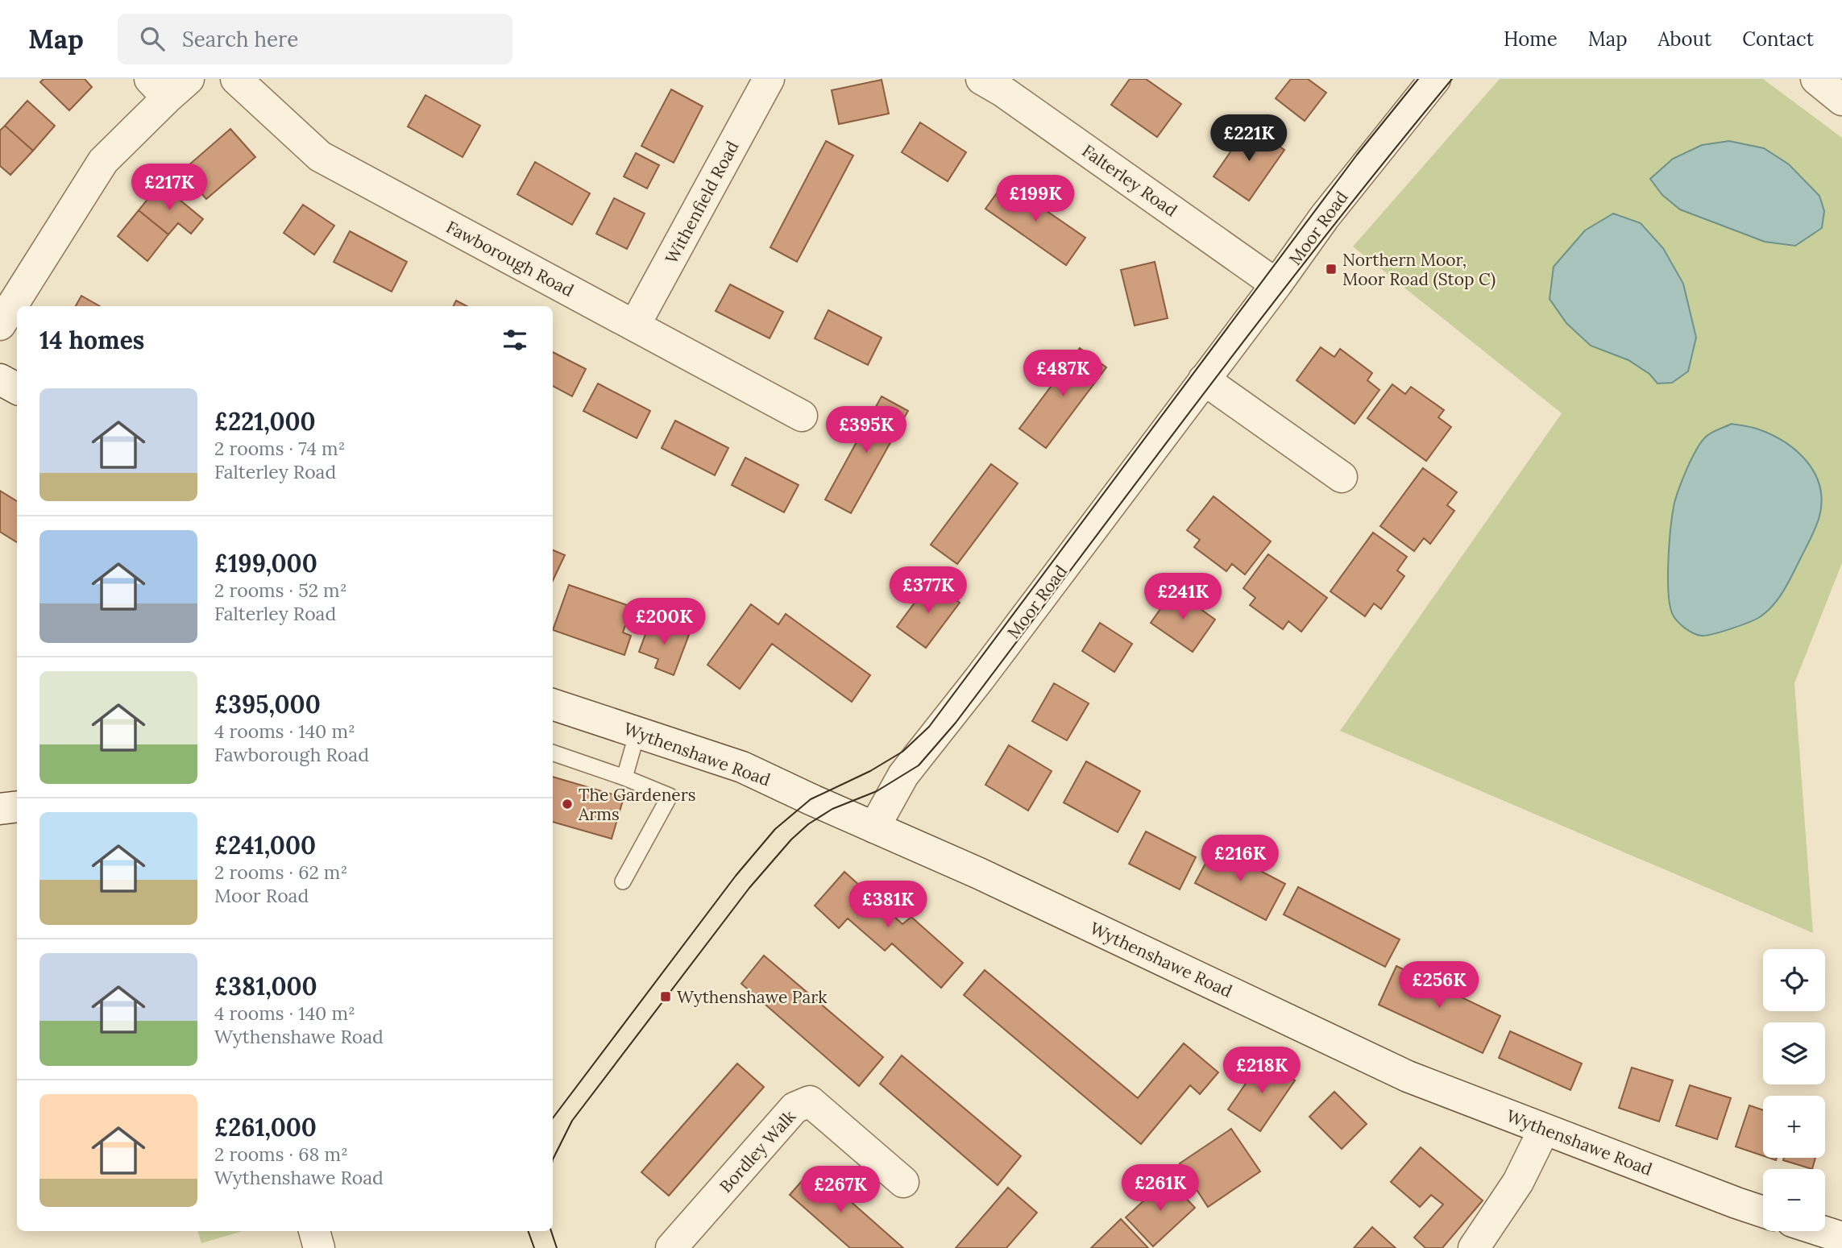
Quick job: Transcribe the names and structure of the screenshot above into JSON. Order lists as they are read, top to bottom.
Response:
{
  "streets": {
    "street": [
      "Falterley Road",
      "Withenfield Road",
      "Moor Road",
      "Fawborough Road",
      "Wythenshawe Road",
      "Bordley Walk"
    ]
  },
  "crossings": [
    ["Falterley Road", "Moor Road"],
    ["Withenfield Road", "Fawborough Road"],
    ["Moor Road", "Wythenshawe Road"]
  ],
  "places": {
    "transit": ["Northern Moor, Moor Road (Stop C)", "Wythenshawe Park"],
    "other": ["The Gardeners Arms"]
  },
  "page": {
    "header": "Map",
    "search": "Search here",
    "nav": [
      "Home",
      "Map",
      "About",
      "Contact"
    ],
    "price": [
      "£221K",
      "£217K",
      "£199K",
      "£487K",
      "£395K",
      "£377K",
      "£241K",
      "£200K",
      "£216K",
      "£381K",
      "£256K",
      "£218K",
      "£261K",
      "£267K"
    ],
    "heading": "14 homes",
    "list": [
      {
        "name": "£221,000",
        "note": "2 rooms · 74 m² · Falterley Road"
      },
      {
        "name": "£199,000",
        "note": "2 rooms · 52 m² · Falterley Road"
      },
      {
        "name": "£395,000",
        "note": "4 rooms · 140 m² · Fawborough Road"
      },
      {
        "name": "£241,000",
        "note": "2 rooms · 62 m² · Moor Road"
      },
      {
        "name": "£381,000",
        "note": "4 rooms · 140 m² · Wythenshawe Road"
      },
      {
        "name": "£261,000",
        "note": "2 rooms · 68 m² · Wythenshawe Road"
      }
    ],
    "map_buttons": ["+", "−"]
  }
}
